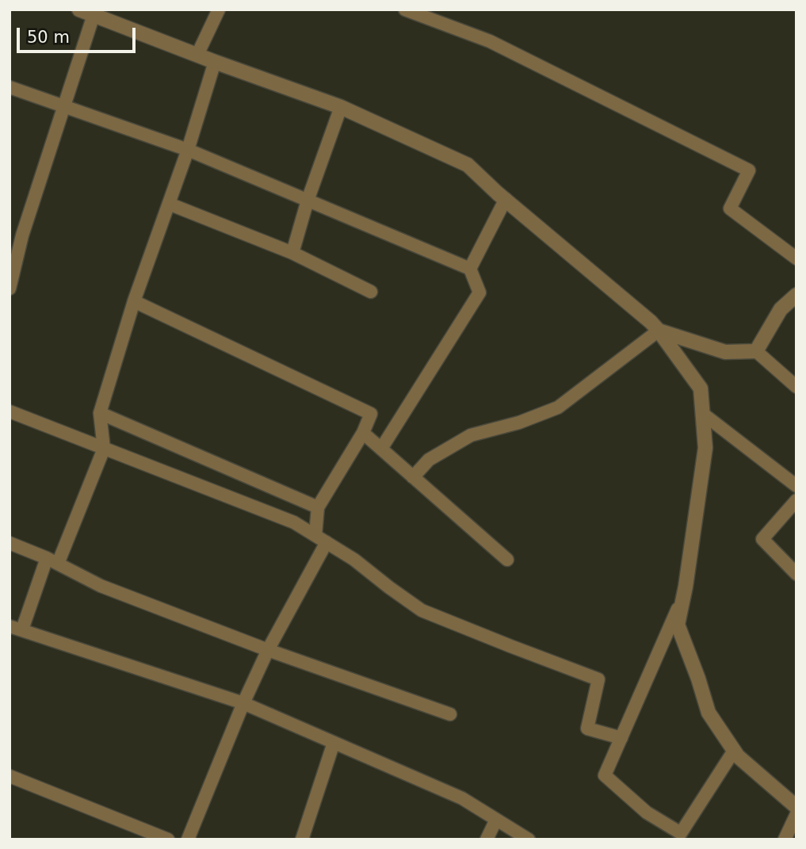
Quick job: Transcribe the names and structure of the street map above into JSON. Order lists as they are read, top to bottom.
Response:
{
  "scale_bar": "50 m"
}
